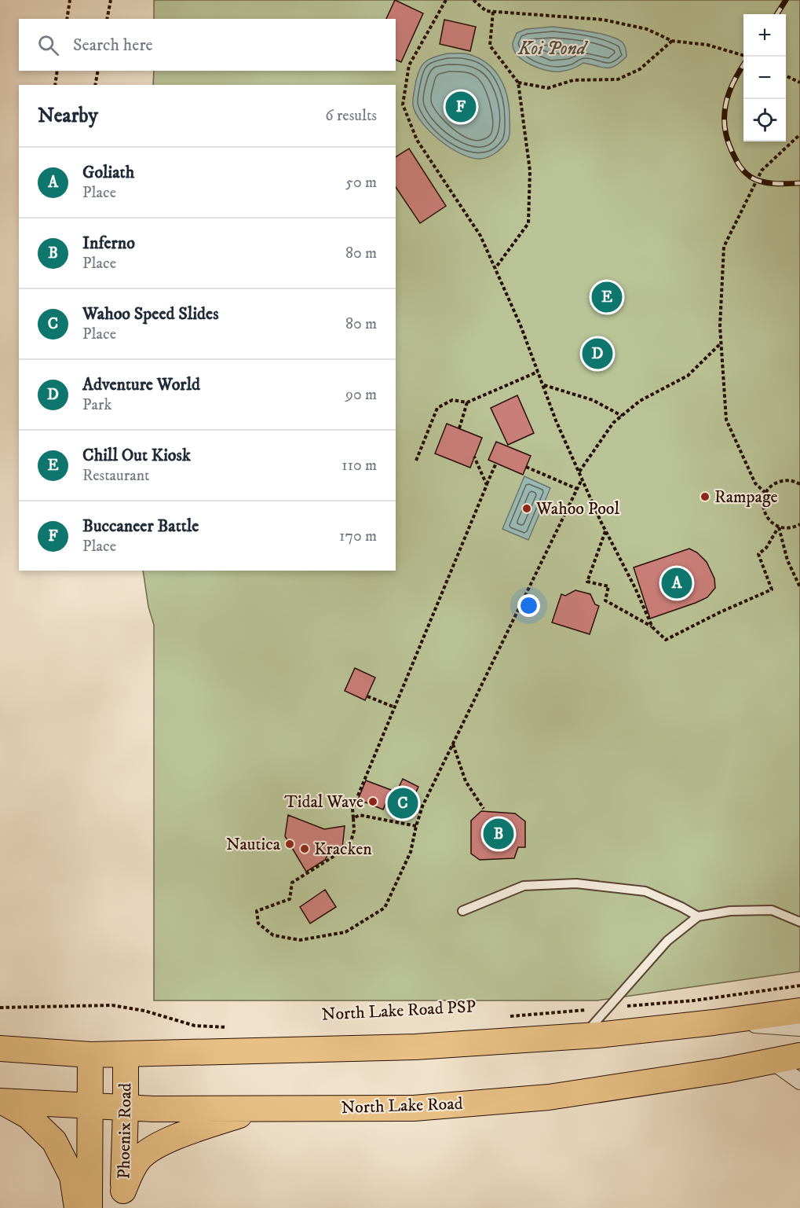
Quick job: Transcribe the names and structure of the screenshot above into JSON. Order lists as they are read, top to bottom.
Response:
{
  "streets": {
    "main road": ["North Lake Road", "Phoenix Road"]
  },
  "crossings": [
    ["North Lake Road", "Phoenix Road"]
  ],
  "water": ["Koi Pond"],
  "places": [
    "Rampage",
    "Wahoo Pool",
    "Tidal Wave",
    "Nautica",
    "Kracken"
  ],
  "page": {
    "map_buttons": ["+", "−"],
    "search": "Search here",
    "heading": ["Nearby", "6 results"],
    "pins": [
      "F",
      "E",
      "D",
      "A",
      "C",
      "B"
    ],
    "list": [
      {
        "mark": "A",
        "name": "Goliath",
        "note": "Place",
        "value": "50 m"
      },
      {
        "mark": "B",
        "name": "Inferno",
        "note": "Place",
        "value": "80 m"
      },
      {
        "mark": "C",
        "name": "Wahoo Speed Slides",
        "note": "Place",
        "value": "80 m"
      },
      {
        "mark": "D",
        "name": "Adventure World",
        "note": "Park",
        "value": "90 m"
      },
      {
        "mark": "E",
        "name": "Chill Out Kiosk",
        "note": "Restaurant",
        "value": "110 m"
      },
      {
        "mark": "F",
        "name": "Buccaneer Battle",
        "note": "Place",
        "value": "170 m"
      }
    ]
  }
}
